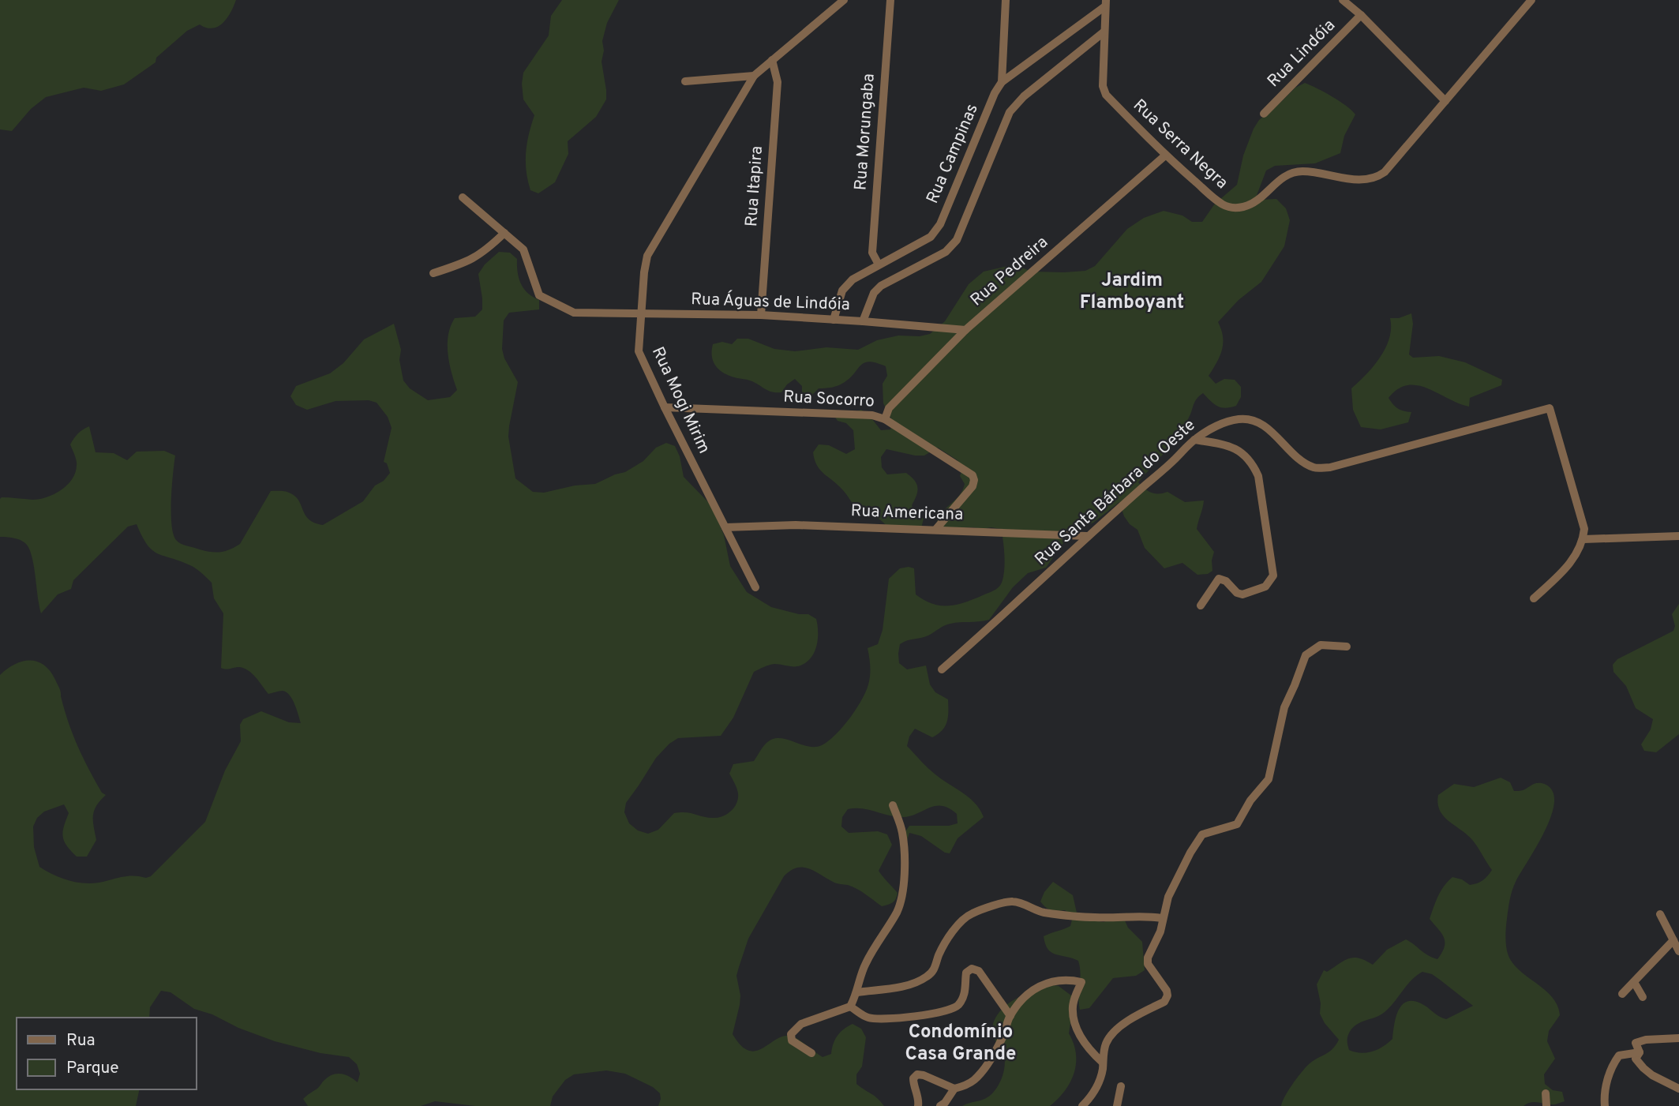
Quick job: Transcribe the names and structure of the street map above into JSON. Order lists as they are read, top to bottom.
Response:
{
  "streets": {
    "street": [
      "Rua Lindóia",
      "Rua Morungaba",
      "Rua Serra Negra",
      "Rua Campinas",
      "Rua Itapira",
      "Rua Pedreira",
      "Rua Águas de Lindóia",
      "Rua Socorro",
      "Rua Mogi Mirim",
      "Rua Santa Bárbara do Oeste",
      "Rua Americana"
    ]
  },
  "crossings": [
    ["Rua Morungaba", "Rua Campinas"],
    ["Rua Serra Negra", "Rua Campinas"],
    ["Rua Serra Negra", "Rua Pedreira"],
    ["Rua Campinas", "Rua Águas de Lindóia"],
    ["Rua Itapira", "Rua Águas de Lindóia"],
    ["Rua Itapira", "Rua Mogi Mirim"],
    ["Rua Pedreira", "Rua Águas de Lindóia"],
    ["Rua Pedreira", "Rua Socorro"],
    ["Rua Águas de Lindóia", "Rua Mogi Mirim"],
    ["Rua Socorro", "Rua Mogi Mirim"],
    ["Rua Socorro", "Rua Americana"],
    ["Rua Mogi Mirim", "Rua Americana"],
    ["Rua Santa Bárbara do Oeste", "Rua Americana"]
  ],
  "districts": ["Jardim Flamboyant", "Condomínio Casa Grande"],
  "legend": ["Rua", "Parque"]
}
